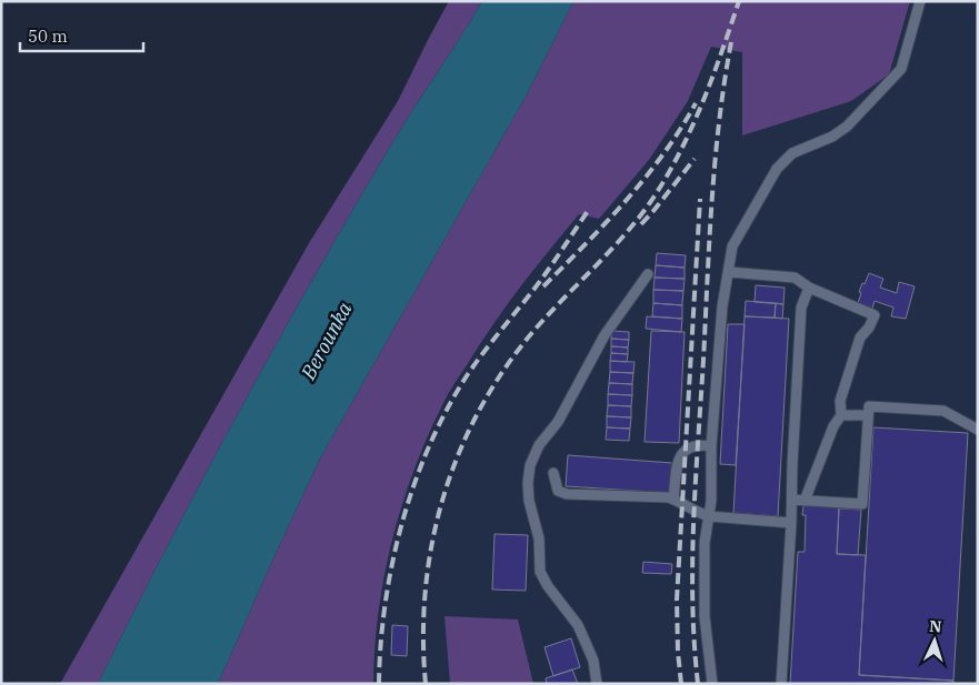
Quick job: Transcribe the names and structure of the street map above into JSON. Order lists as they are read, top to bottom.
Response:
{
  "water": ["Berounka"],
  "scale_bar": "50 m",
  "north": "top"
}
